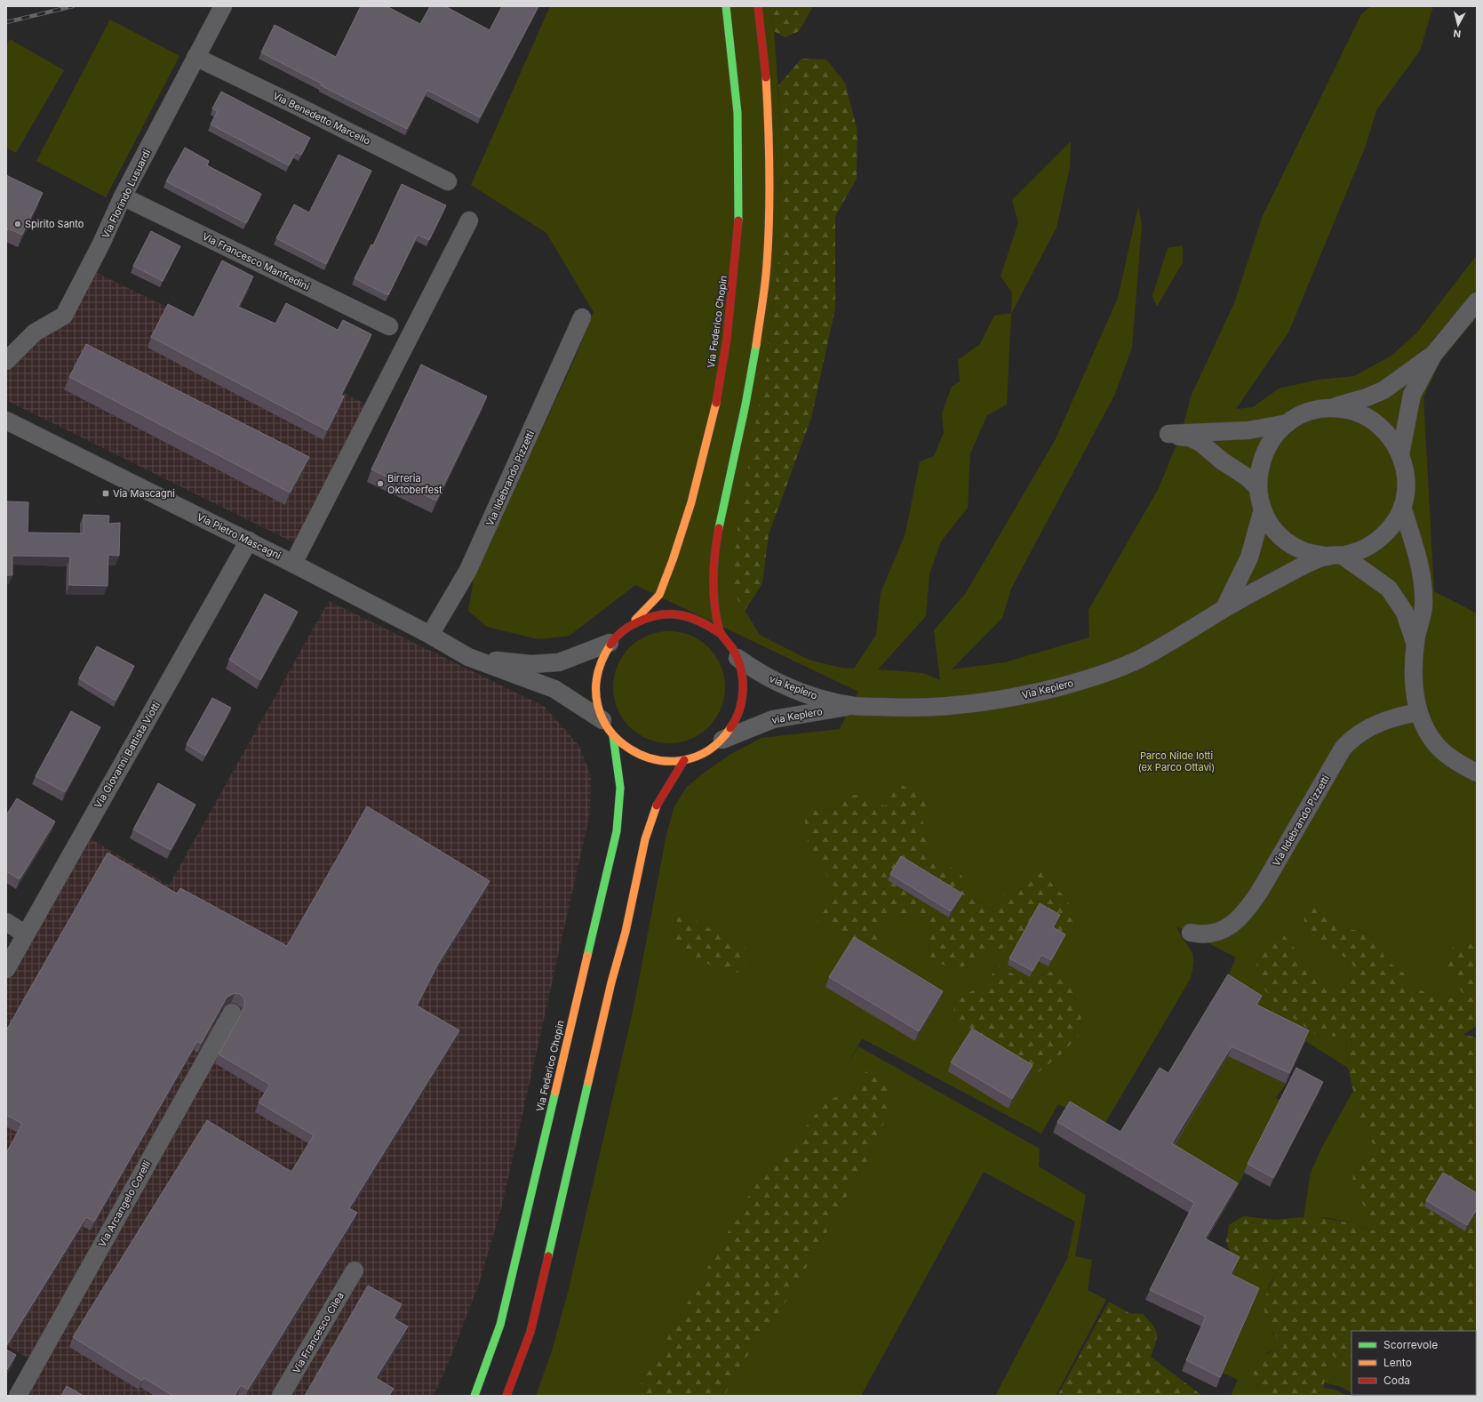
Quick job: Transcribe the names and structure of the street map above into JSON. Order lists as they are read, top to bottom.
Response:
{
  "streets": {
    "main road": ["Via Federico Chopin"],
    "street": [
      "Via Benedetto Marcello",
      "Via Florindo Lusuardi",
      "Via Francesco Manfredini",
      "Via Ildebrando Pizzetti",
      "Via Pietro Mascagni",
      "via keplero",
      "Via Keplero",
      "via Keplero",
      "Via Giovanni Battista Viotti",
      "Via Arcangelo Corelli",
      "Via Francesco Cilea"
    ]
  },
  "crossings": [
    ["Via Benedetto Marcello", "Via Florindo Lusuardi"],
    ["Via Florindo Lusuardi", "Via Francesco Manfredini"],
    ["Via Federico Chopin", "Via Pietro Mascagni"],
    ["Via Federico Chopin", "via keplero"],
    ["Via Federico Chopin", "via Keplero"],
    ["Via Ildebrando Pizzetti", "Via Pietro Mascagni"],
    ["Via Pietro Mascagni", "Via Giovanni Battista Viotti"],
    ["via keplero", "Via Keplero"],
    ["via keplero", "via Keplero"],
    ["Via Keplero", "via Keplero"]
  ],
  "parks": ["Parco Nilde Iotti (ex Parco Ottavi)"],
  "places": {
    "other": ["Spirito Santo", "Birreria Oktoberfest"],
    "transit": ["Via Mascagni"]
  },
  "legend": ["Scorrevole", "Lento", "Coda"],
  "north": "bottom"
}
